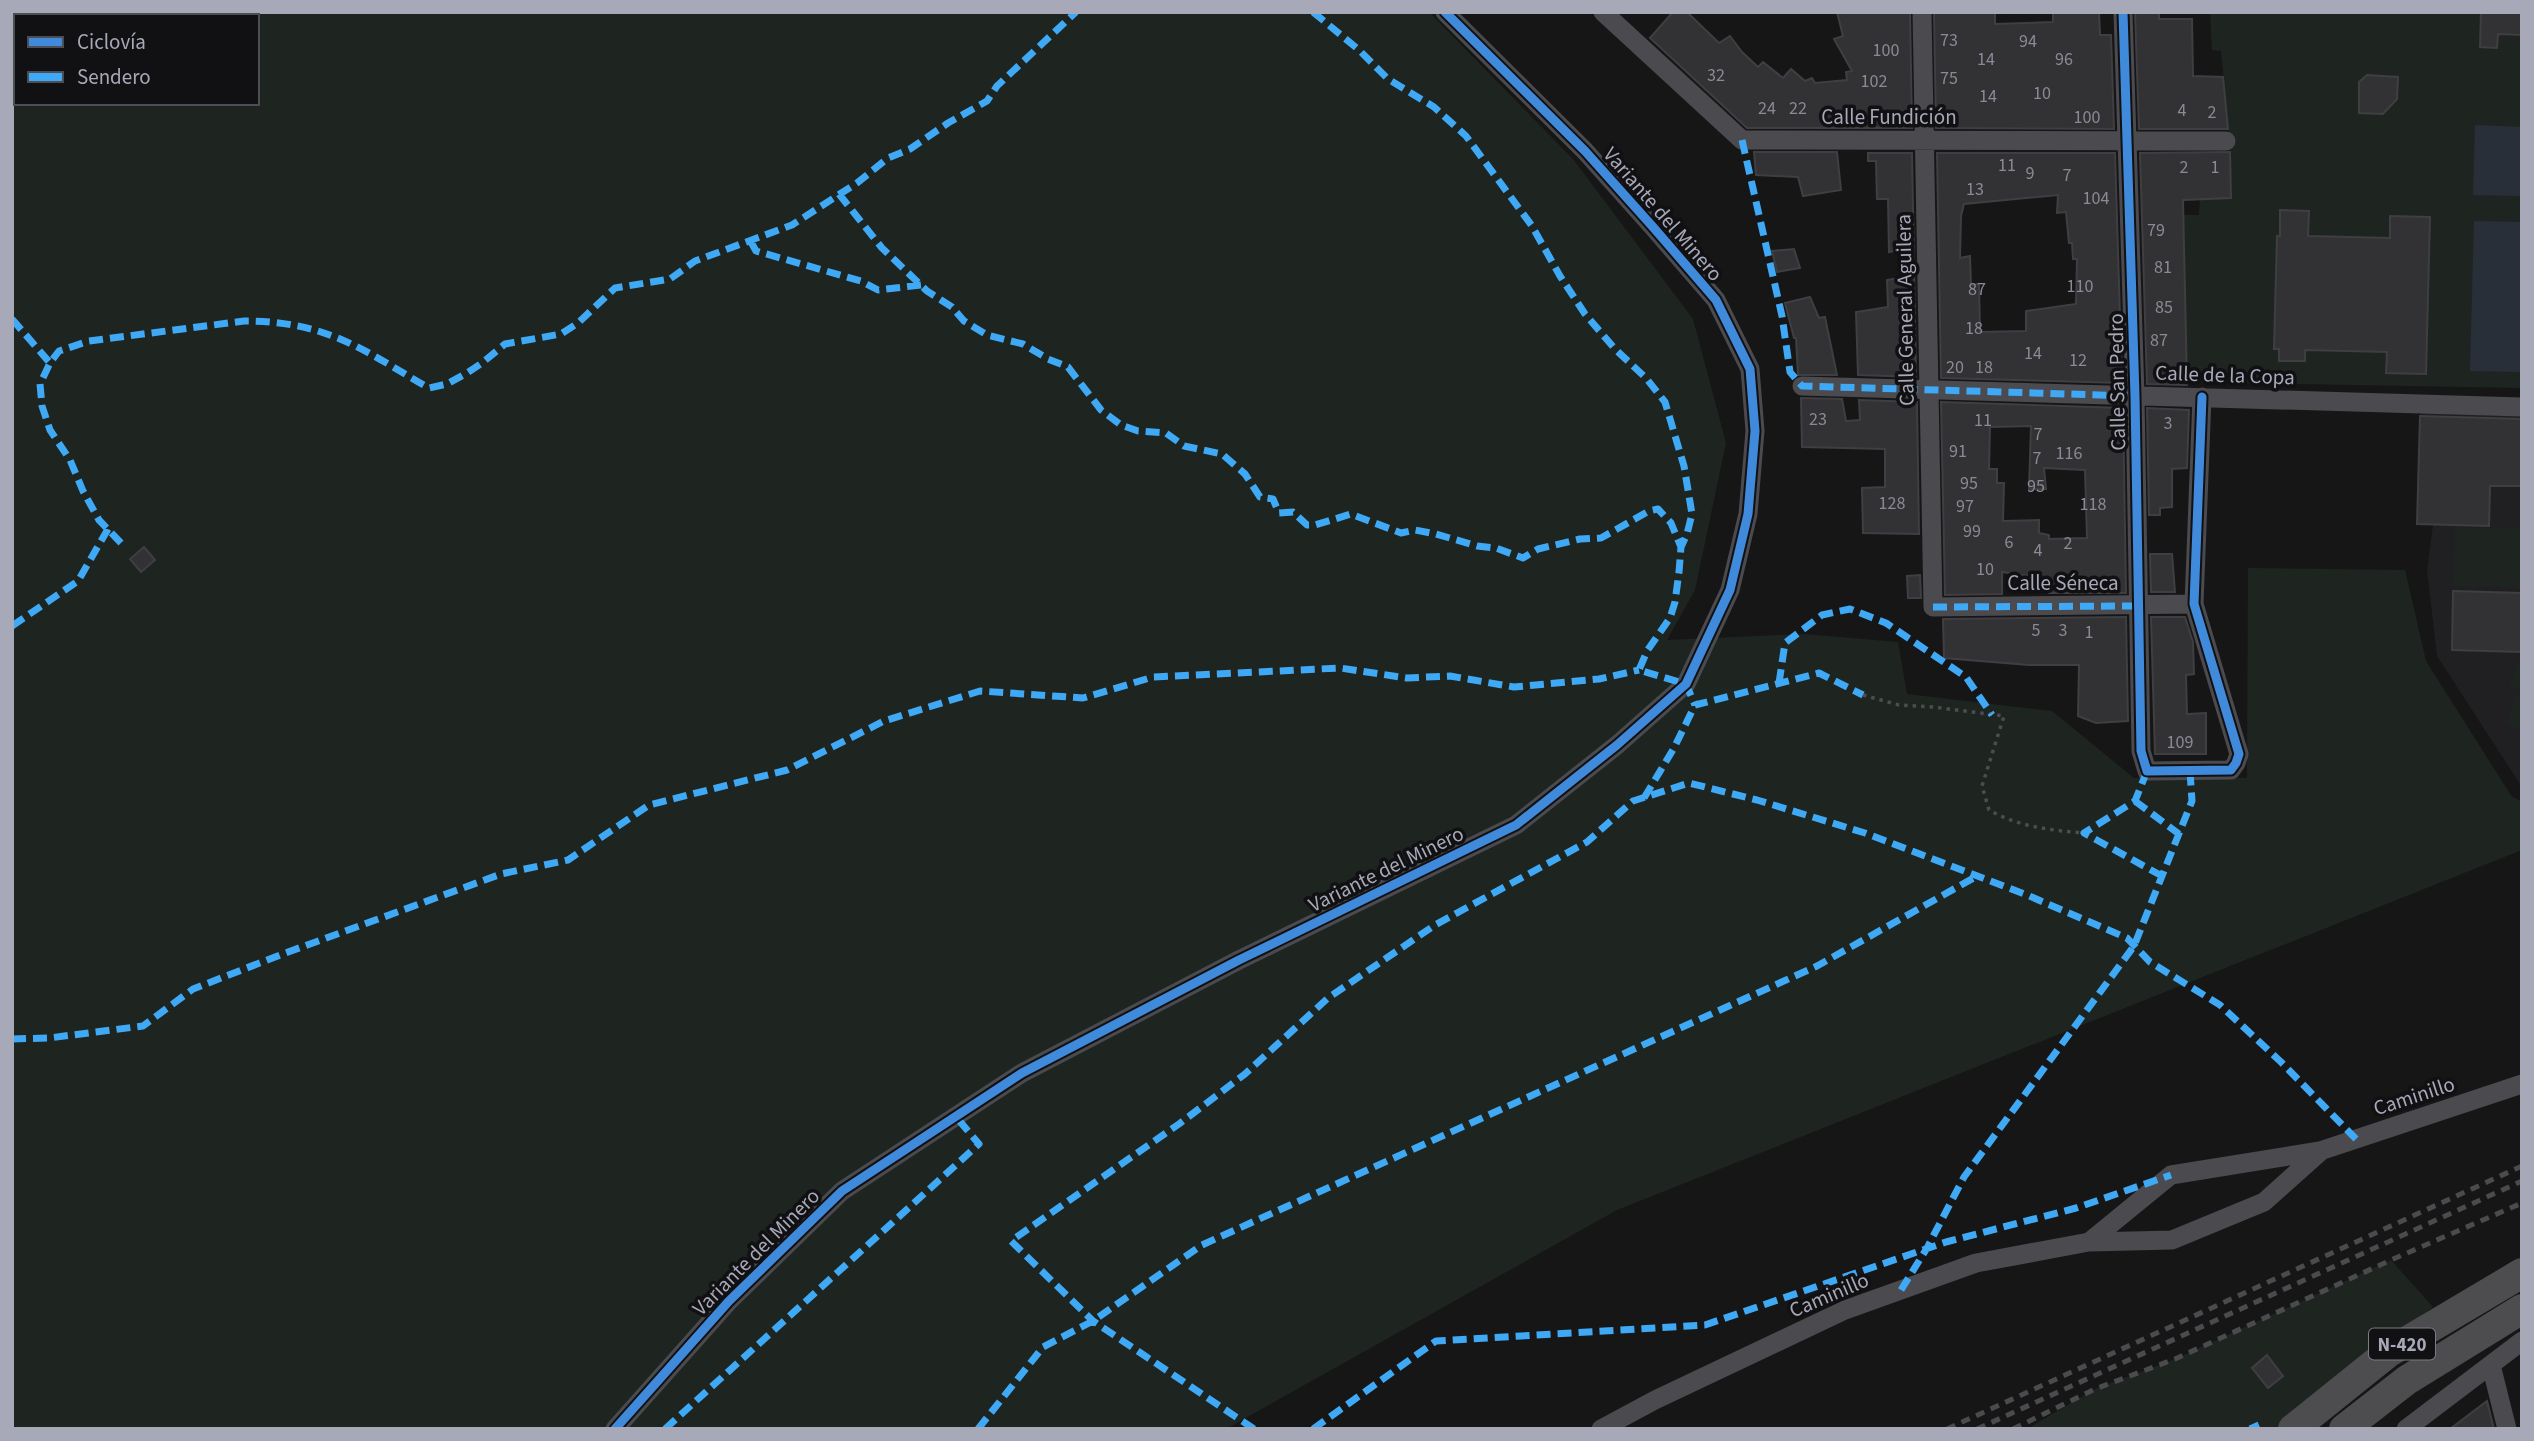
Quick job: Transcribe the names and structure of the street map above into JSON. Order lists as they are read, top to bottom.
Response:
{
  "streets": {
    "highway": ["N-420"],
    "street": [
      "Calle Fundición",
      "Variante del Minero",
      "Calle General Aguilera",
      "Calle de la Copa",
      "Calle San Pedro",
      "Calle Séneca",
      "Caminillo"
    ]
  },
  "crossings": [
    ["Calle Fundición", "Calle General Aguilera"],
    ["Calle Fundición", "Calle San Pedro"],
    ["Calle General Aguilera", "Calle de la Copa"],
    ["Calle General Aguilera", "Calle Séneca"],
    ["Calle de la Copa", "Calle San Pedro"],
    ["Calle San Pedro", "Calle Séneca"]
  ],
  "house_numbers": [
    "73",
    "94",
    "100",
    "14",
    "96",
    "32",
    "75",
    "102",
    "10",
    "14",
    "24",
    "22",
    "4",
    "2",
    "100",
    "11",
    "2",
    "1",
    "9",
    "7",
    "13",
    "104",
    "79",
    "81",
    "110",
    "87",
    "85",
    "18",
    "87",
    "14",
    "12",
    "20",
    "18",
    "23",
    "11",
    "3",
    "7",
    "91",
    "116",
    "7",
    "95",
    "95",
    "128",
    "118",
    "97",
    "99",
    "6",
    "2",
    "4",
    "10",
    "5",
    "3",
    "1",
    "109"
  ],
  "legend": ["Ciclovía", "Sendero"]
}
